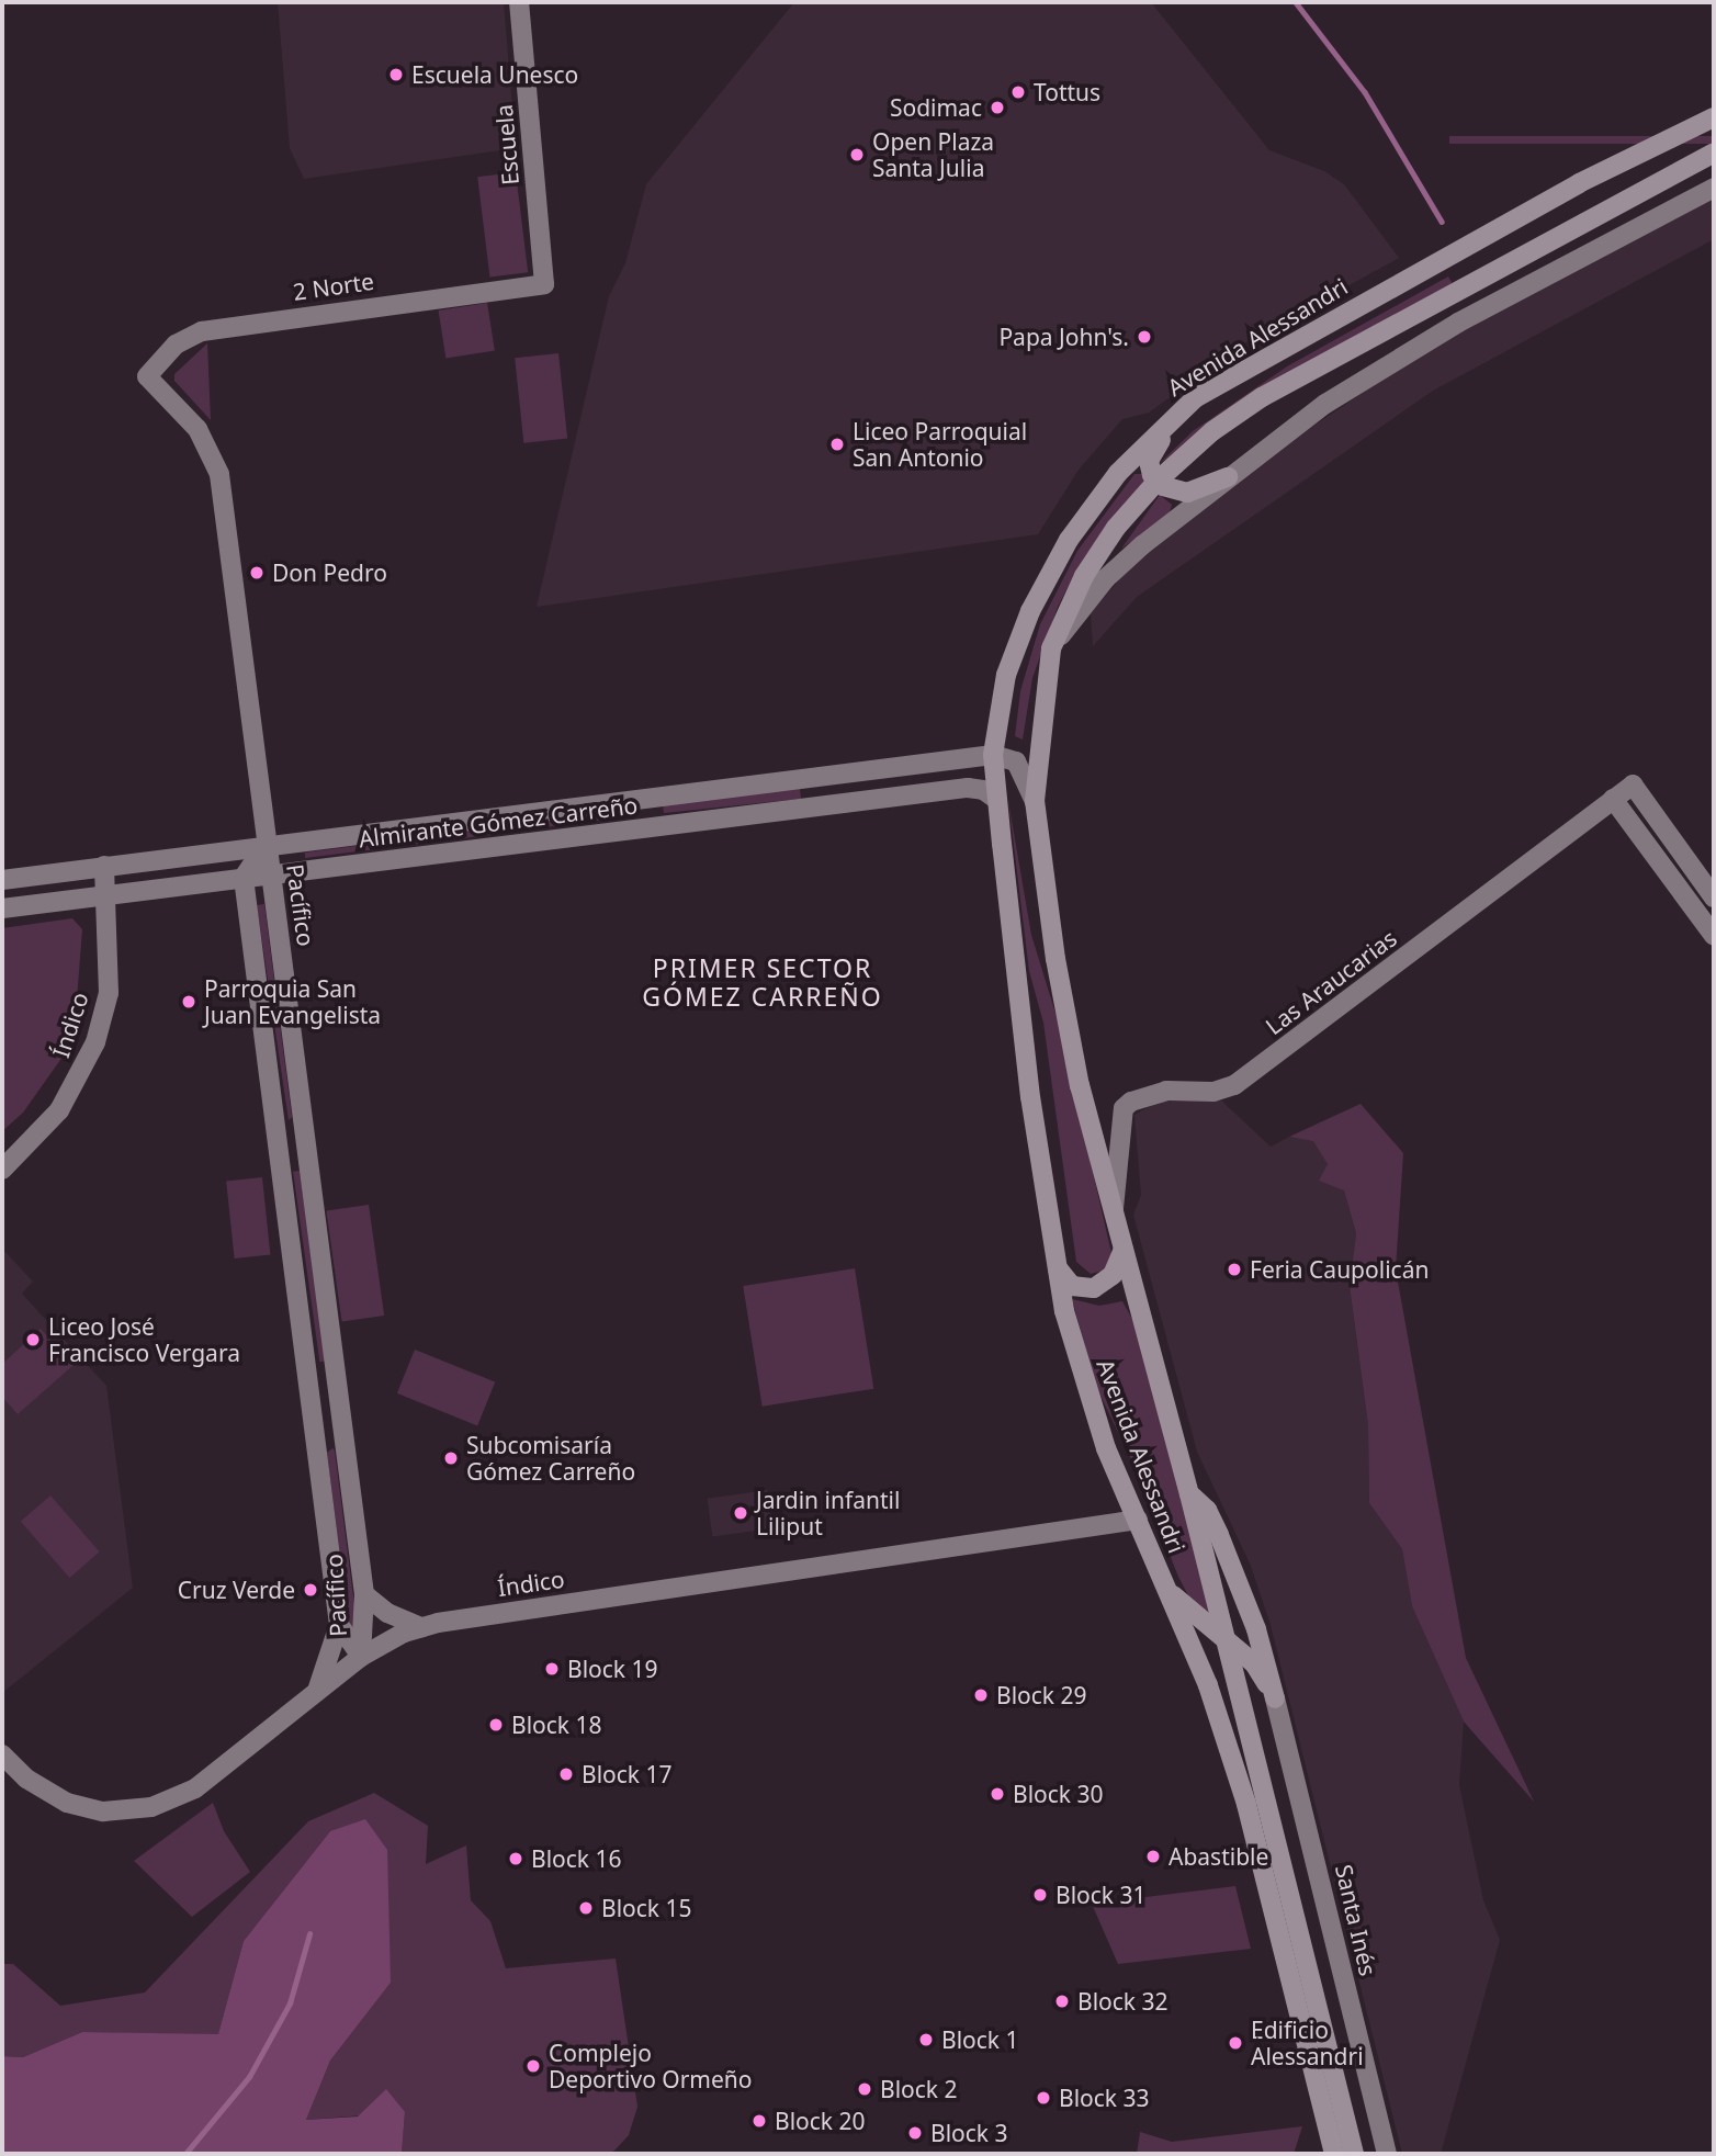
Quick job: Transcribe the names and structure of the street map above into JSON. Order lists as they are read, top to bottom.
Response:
{
  "streets": {
    "main road": ["Avenida Alessandri"],
    "street": [
      "Escuela",
      "2 Norte",
      "Almirante Gómez Carreño",
      "Pacífico",
      "Las Araucarias",
      "Índico",
      "Santa Inés"
    ]
  },
  "crossings": [
    ["Escuela", "2 Norte"],
    ["2 Norte", "Pacífico"],
    ["Avenida Alessandri", "Almirante Gómez Carreño"],
    ["Avenida Alessandri", "Las Araucarias"],
    ["Avenida Alessandri", "Índico"],
    ["Almirante Gómez Carreño", "Pacífico"],
    ["Almirante Gómez Carreño", "Índico"],
    ["Pacífico", "Índico"]
  ],
  "districts": ["PRIMER SECTOR GÓMEZ CARREÑO"],
  "places": [
    "Escuela Unesco",
    "Tottus",
    "Sodimac",
    "Open Plaza Santa Julia",
    "Papa John's.",
    "Liceo Parroquial San Antonio",
    "Don Pedro",
    "Parroquia San Juan Evangelista",
    "Feria Caupolicán",
    "Liceo José Francisco Vergara",
    "Subcomisaría Gómez Carreño",
    "Jardin infantil Liliput",
    "Cruz Verde",
    "Block 19",
    "Block 29",
    "Block 18",
    "Block 17",
    "Block 30",
    "Abastible",
    "Block 16",
    "Block 31",
    "Block 15",
    "Block 32",
    "Block 1",
    "Edificio Alessandri",
    "Complejo Deportivo Ormeño",
    "Block 2",
    "Block 33",
    "Block 20",
    "Block 3"
  ]
}
